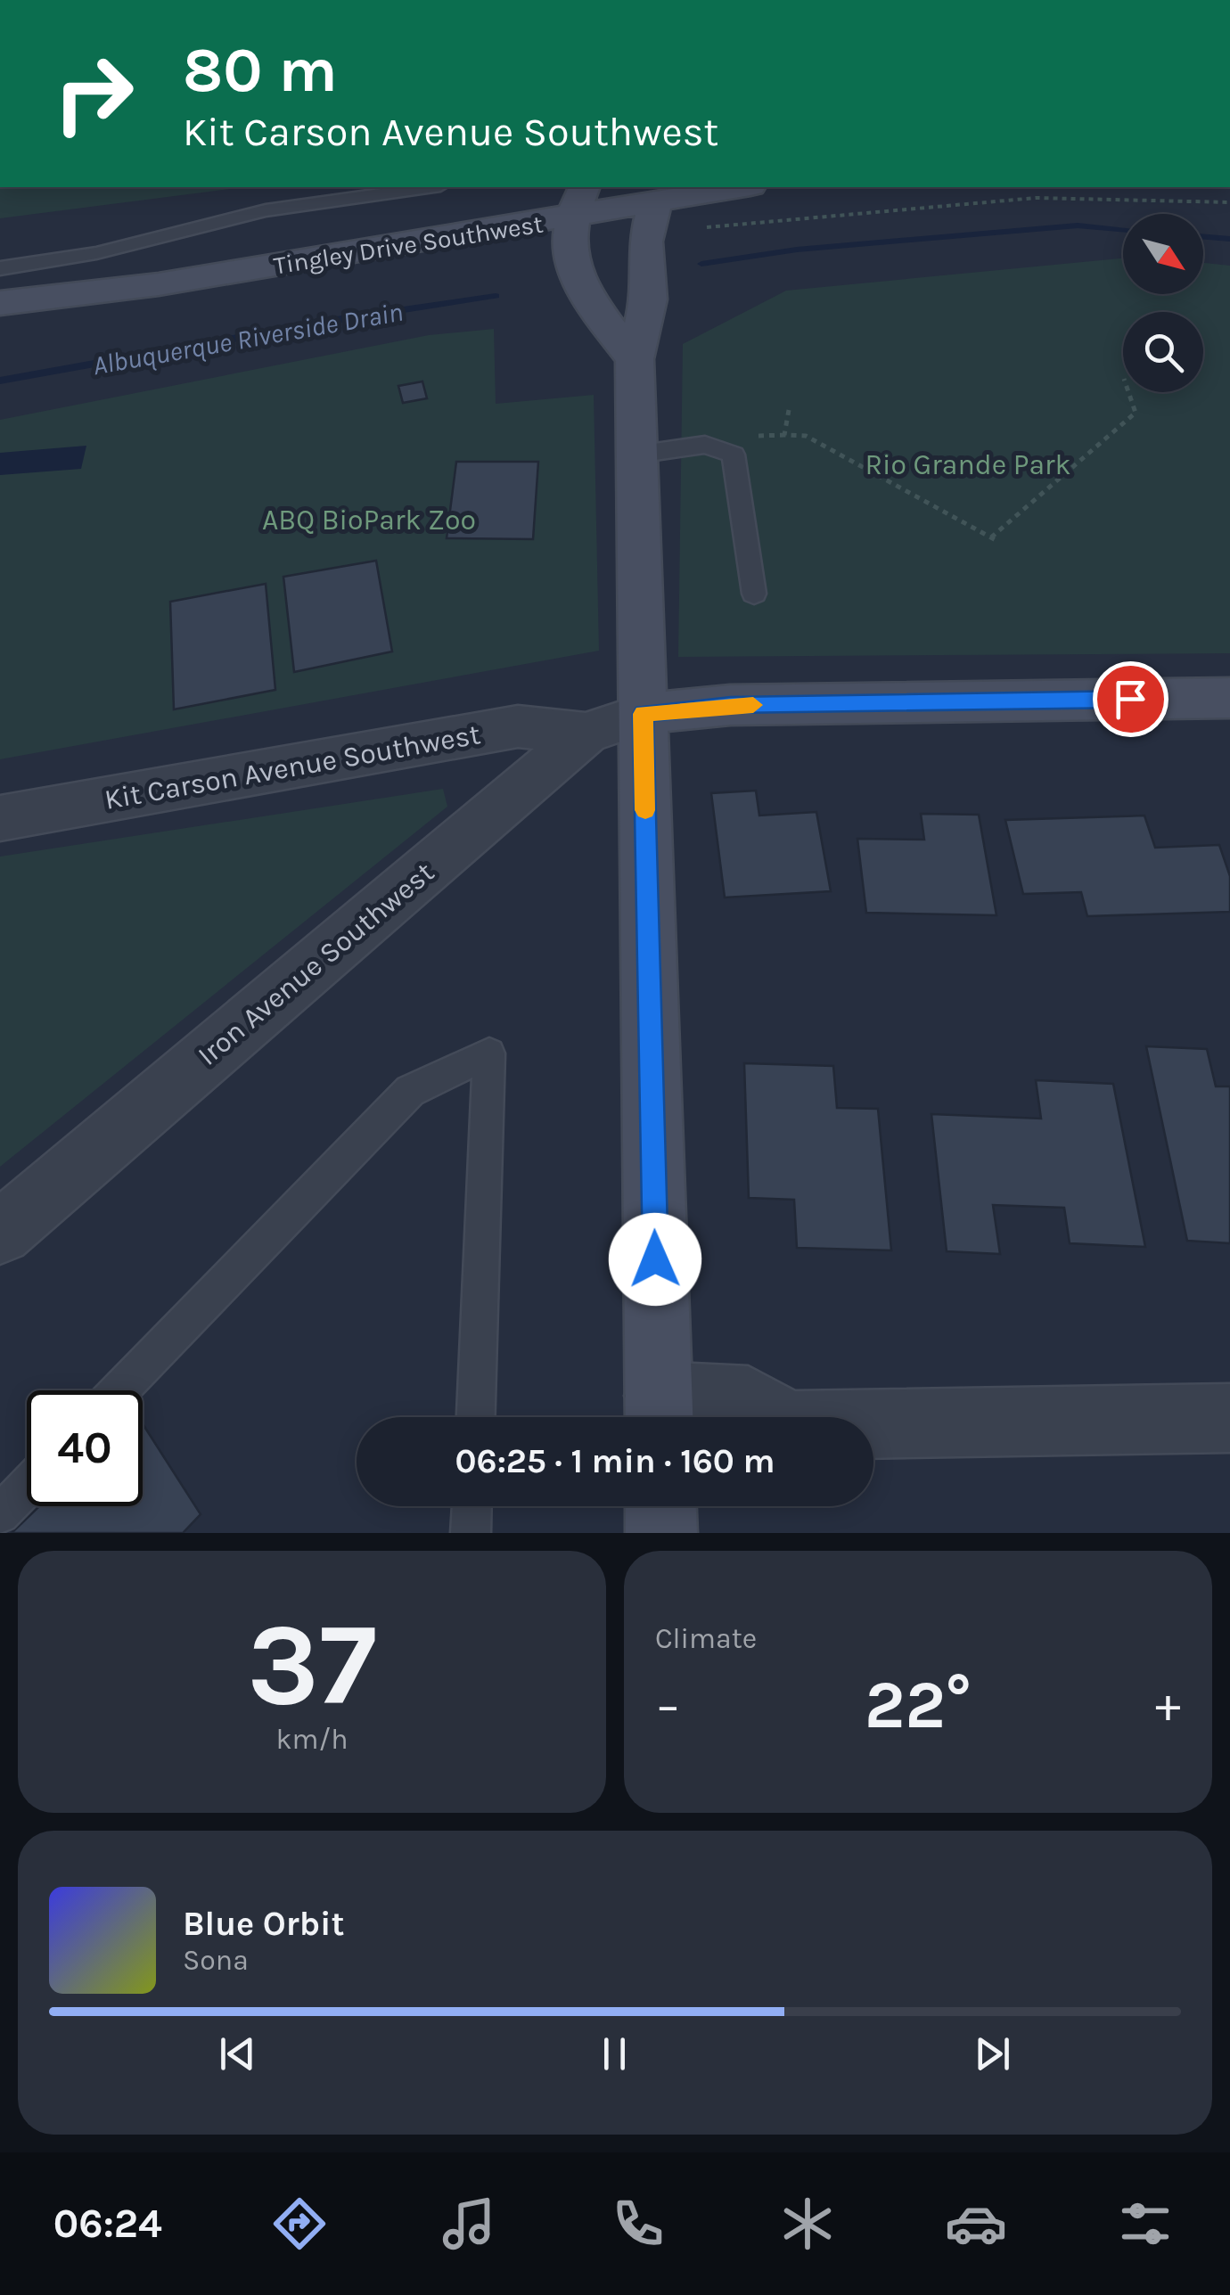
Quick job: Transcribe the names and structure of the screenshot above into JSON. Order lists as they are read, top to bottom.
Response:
{
  "streets": {
    "street": ["Tingley Drive Southwest", "Kit Carson Avenue Southwest", "Iron Avenue Southwest"]
  },
  "crossings": [
    ["Kit Carson Avenue Southwest", "Iron Avenue Southwest"]
  ],
  "water": ["Albuquerque Riverside Drain"],
  "parks": ["Rio Grande Park", "ABQ BioPark Zoo"],
  "north": "bottom right",
  "page": {
    "turn": ["80 m", "Kit Carson Avenue Southwest"],
    "limit": "40",
    "trip": "06:25 · 1 min · 160 m",
    "tile": [
      ["37", "km/h"],
      "Climate"
    ],
    "heat": ["−", "22°", "+"],
    "song": ["Blue Orbit", "Sona"],
    "tabs": "06:24"
  }
}
